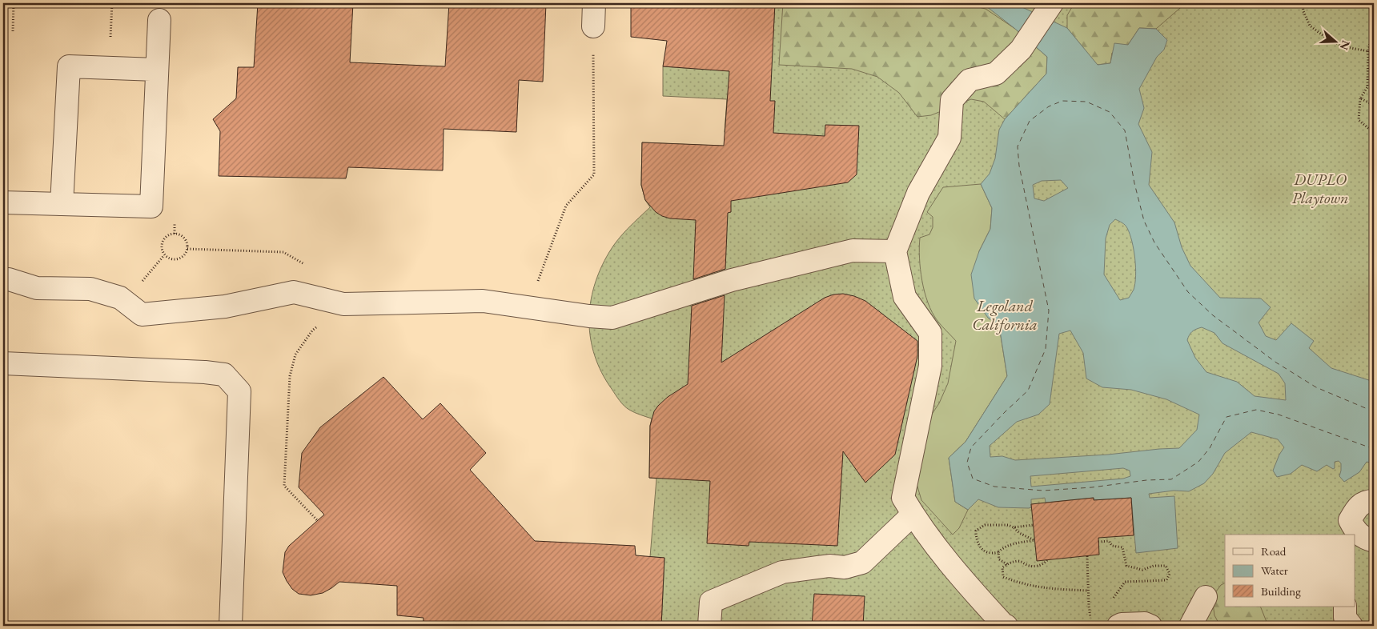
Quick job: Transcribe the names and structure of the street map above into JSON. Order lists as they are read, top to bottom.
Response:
{
  "parks": ["DUPLO Playtown", "Legoland California"],
  "legend": ["Road", "Water", "Building"],
  "north": "right"
}
